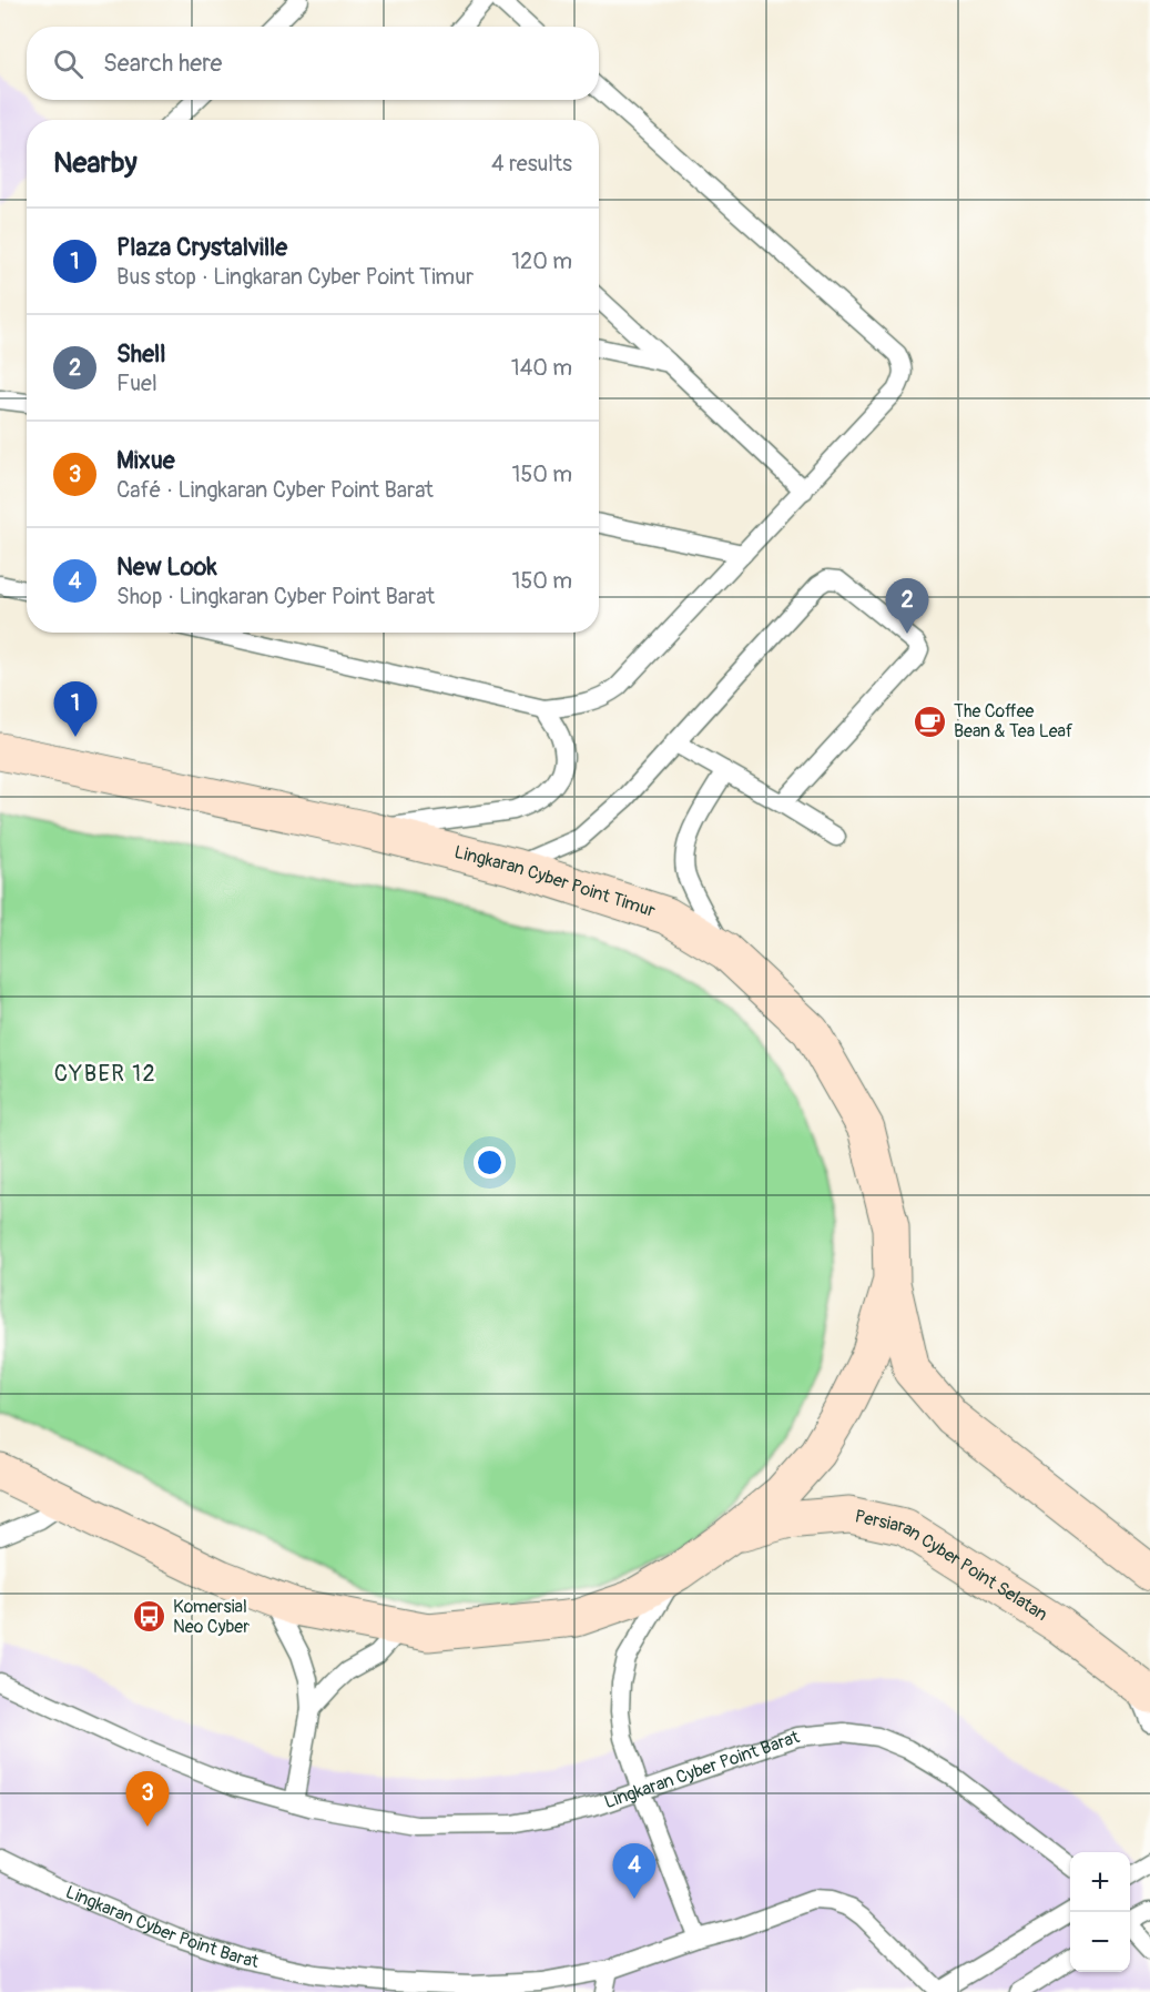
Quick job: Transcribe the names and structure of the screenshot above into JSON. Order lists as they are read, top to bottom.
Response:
{
  "streets": {
    "main road": ["Lingkaran Cyber Point Timur", "Persiaran Cyber Point Selatan"],
    "lane": ["Lingkaran Cyber Point Barat"]
  },
  "districts": ["CYBER 12"],
  "places": {
    "cafe": ["The Coffee Bean & Tea Leaf"],
    "bus stop": ["Komersial Neo Cyber"]
  },
  "page": {
    "search": "Search here",
    "heading": ["Nearby", "4 results"],
    "list": [
      {
        "mark": "1",
        "name": "Plaza Crystalville",
        "note": "Bus stop · Lingkaran Cyber Point Timur",
        "value": "120 m"
      },
      {
        "mark": "2",
        "name": "Shell",
        "note": "Fuel",
        "value": "140 m"
      },
      {
        "mark": "3",
        "name": "Mixue",
        "note": "Café · Lingkaran Cyber Point Barat",
        "value": "150 m"
      },
      {
        "mark": "4",
        "name": "New Look",
        "note": "Shop · Lingkaran Cyber Point Barat",
        "value": "150 m"
      }
    ],
    "pins": [
      "2",
      "1",
      "3",
      "4"
    ],
    "map_buttons": ["+", "−"]
  }
}
